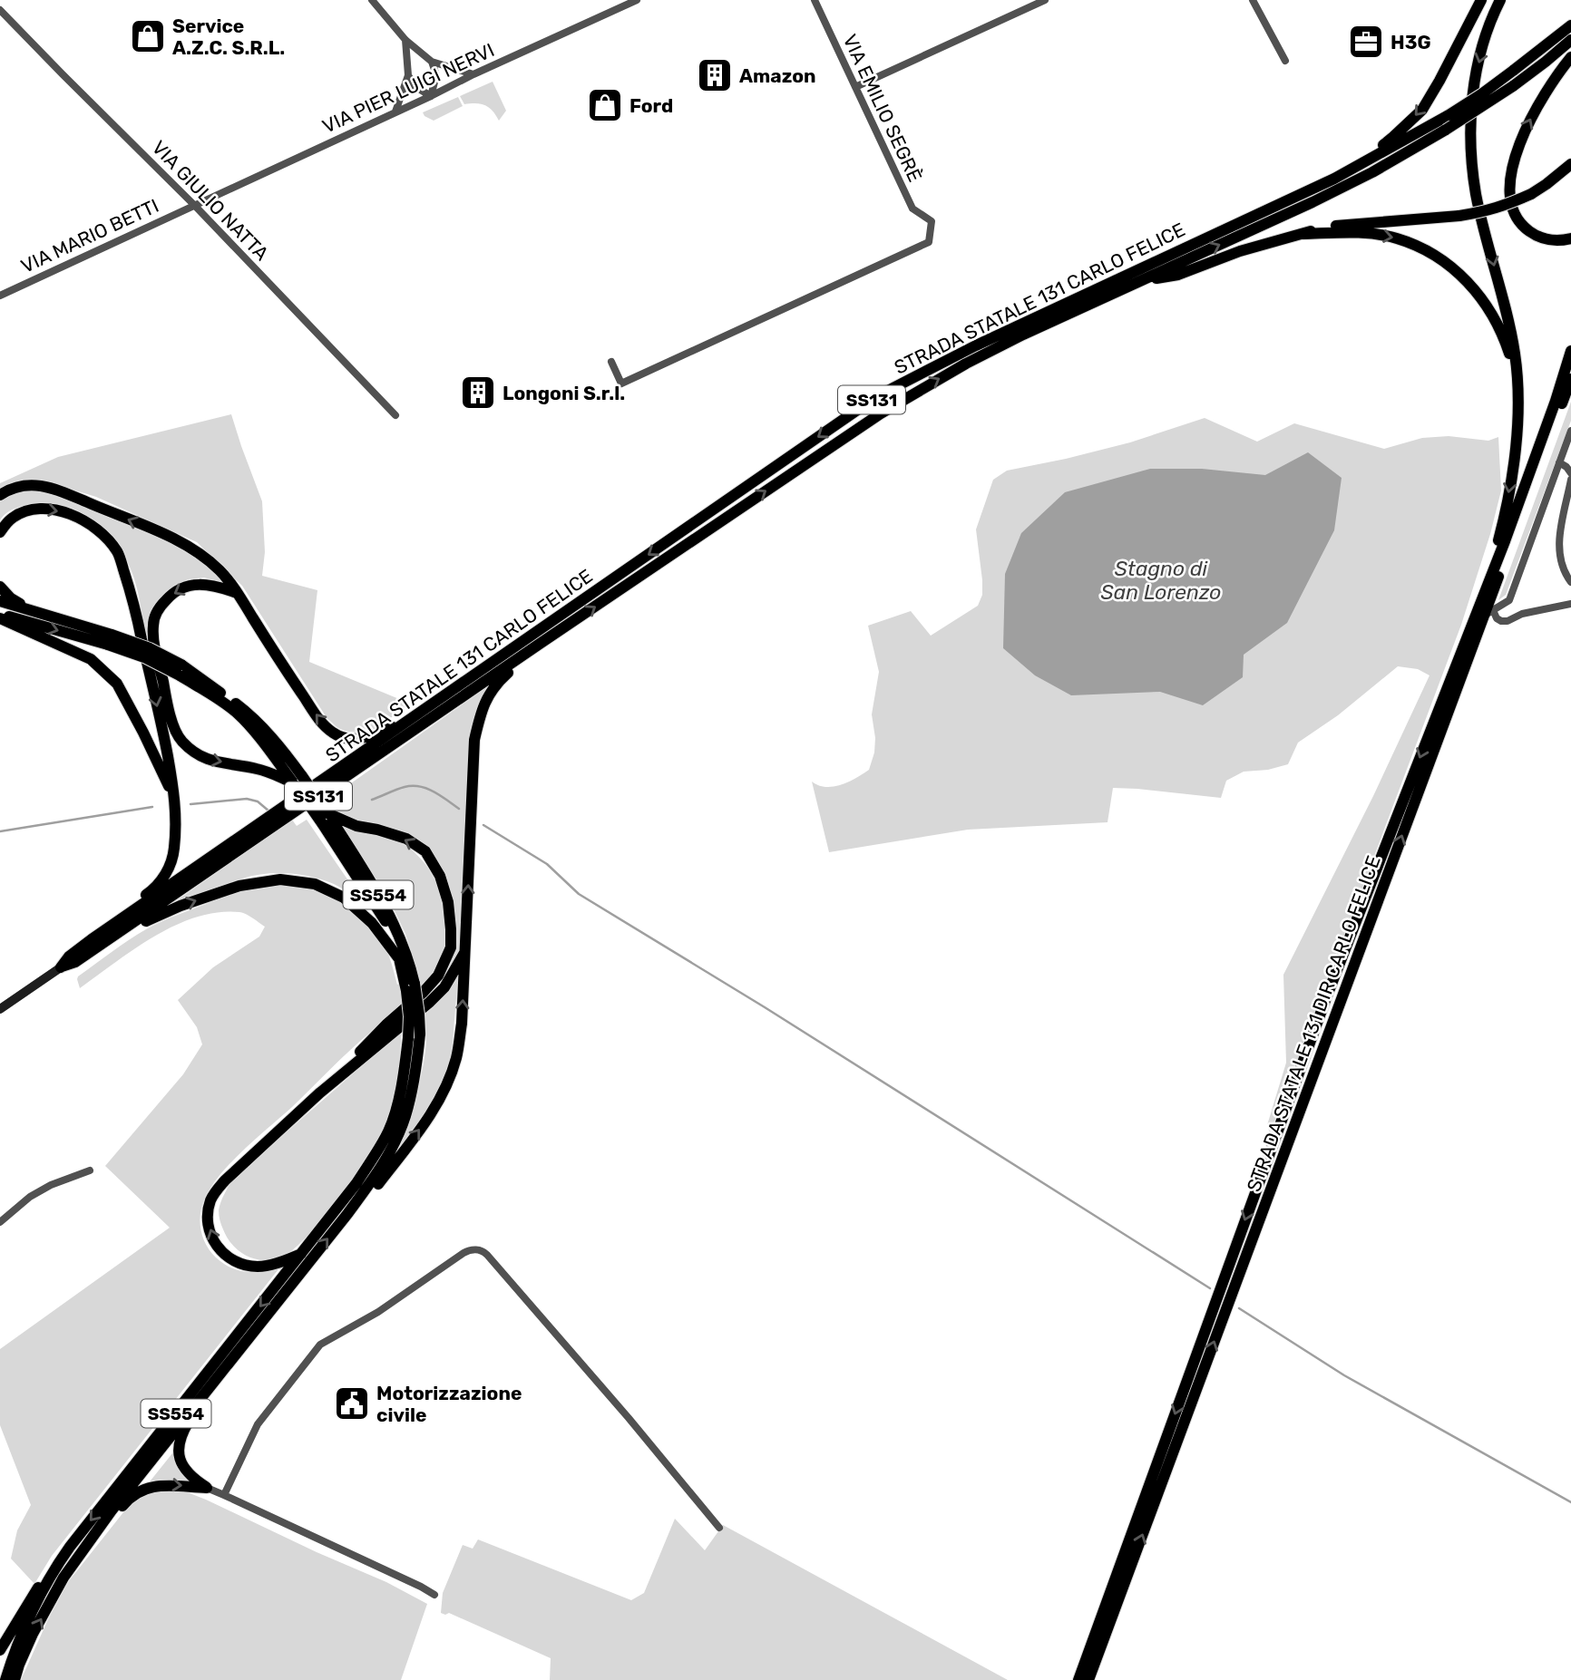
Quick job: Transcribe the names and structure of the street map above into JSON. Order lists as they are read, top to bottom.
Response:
{
  "streets": {
    "highway": [
      "STRADA STATALE 131 CARLO FELICE",
      "SS131",
      "SS554",
      "STRADA STATALE 131 DIR CARLO FELICE"
    ],
    "street": [
      "VIA PIER LUIGI NERVI",
      "VIA EMILIO SEGRÈ",
      "VIA GIULIO NATTA",
      "VIA MARIO BETTI"
    ]
  },
  "crossings": [
    ["VIA PIER LUIGI NERVI", "VIA GIULIO NATTA"],
    ["VIA PIER LUIGI NERVI", "VIA MARIO BETTI"],
    ["VIA GIULIO NATTA", "VIA MARIO BETTI"]
  ],
  "water": ["Stagno di San Lorenzo"],
  "places": {
    "shop": ["Service A.Z.C. S.R.L.", "Ford"],
    "office": ["H3G"],
    "building": ["Amazon", "Longoni S.r.l."],
    "public building": ["Motorizzazione civile"]
  }
}
